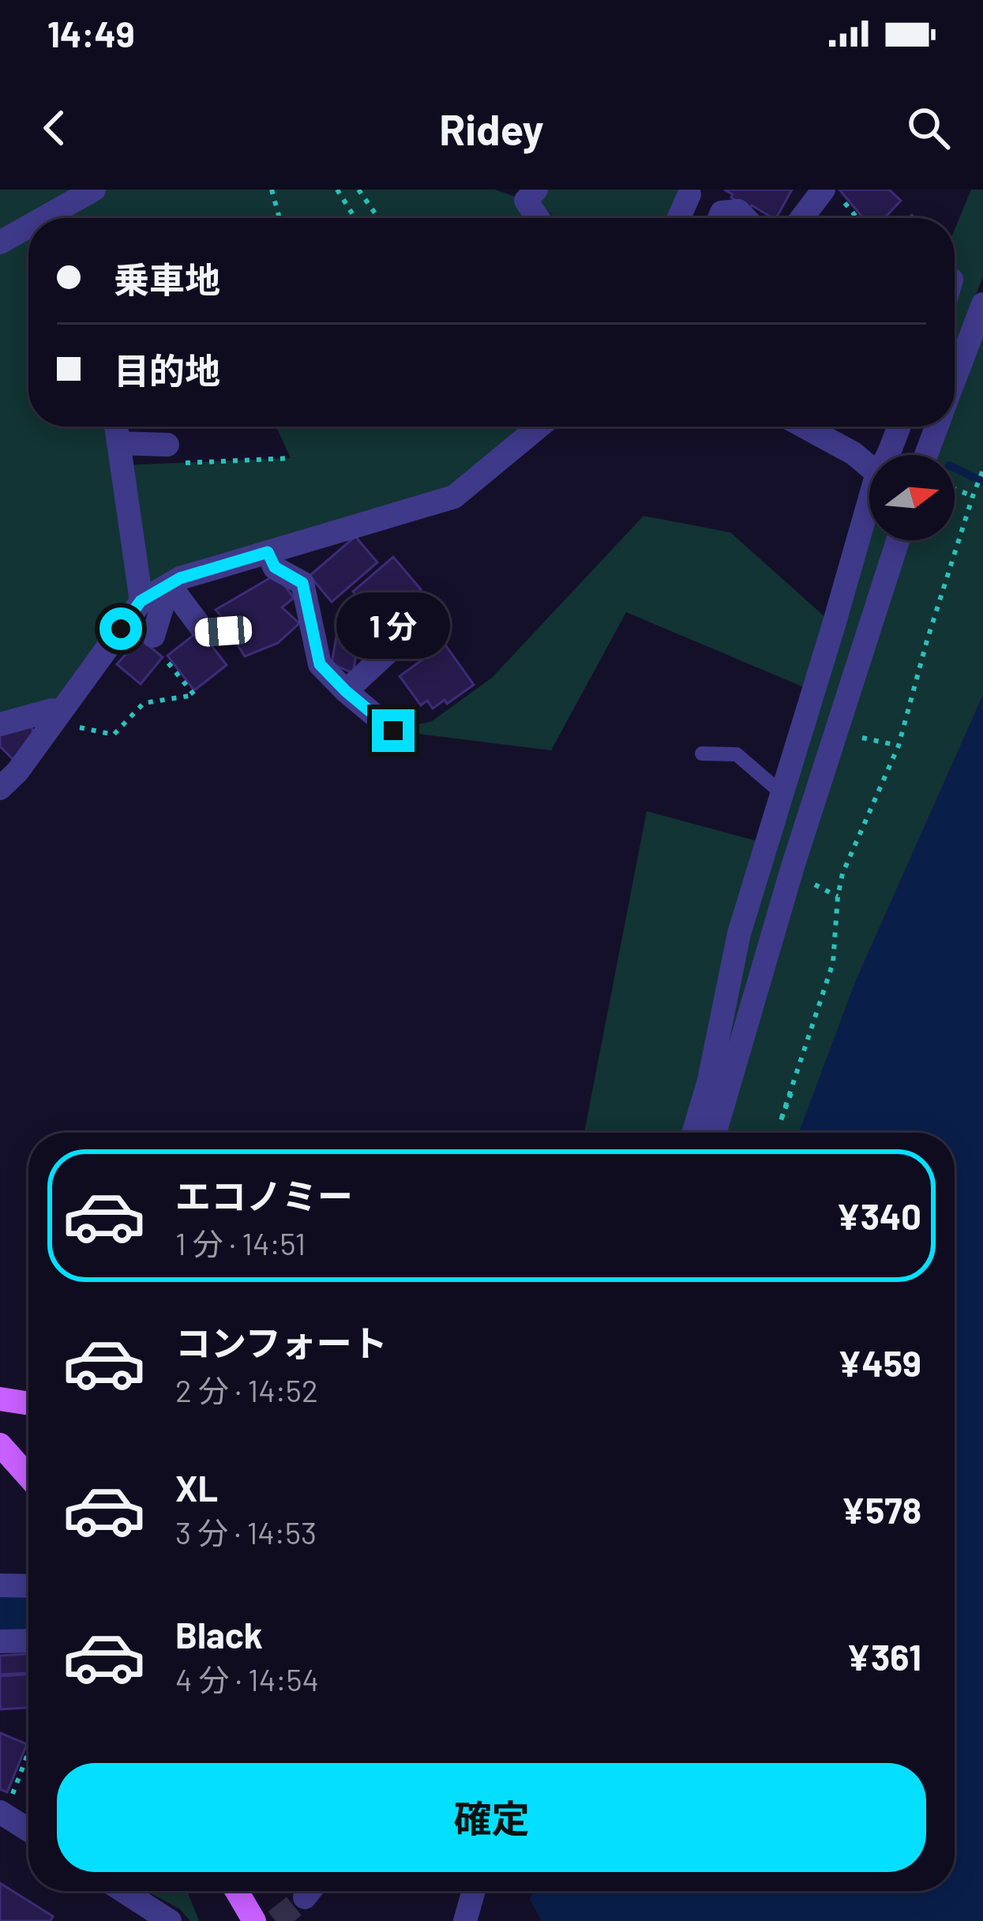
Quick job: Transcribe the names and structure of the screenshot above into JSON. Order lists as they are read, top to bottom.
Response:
{
  "north": "right",
  "page": {
    "status": "14:49",
    "header": "Ridey",
    "banner": ["乗車地", "目的地"],
    "bubble": "1 分",
    "list": [
      {
        "name": "エコノミー",
        "note": "1 分 · 14:51",
        "value": "¥340"
      },
      {
        "name": "コンフォート",
        "note": "2 分 · 14:52",
        "value": "¥459"
      },
      {
        "name": "XL",
        "note": "3 分 · 14:53",
        "value": "¥578"
      },
      {
        "name": "Black",
        "note": "4 分 · 14:54",
        "value": "¥361"
      }
    ],
    "buttons": "確定"
  }
}
